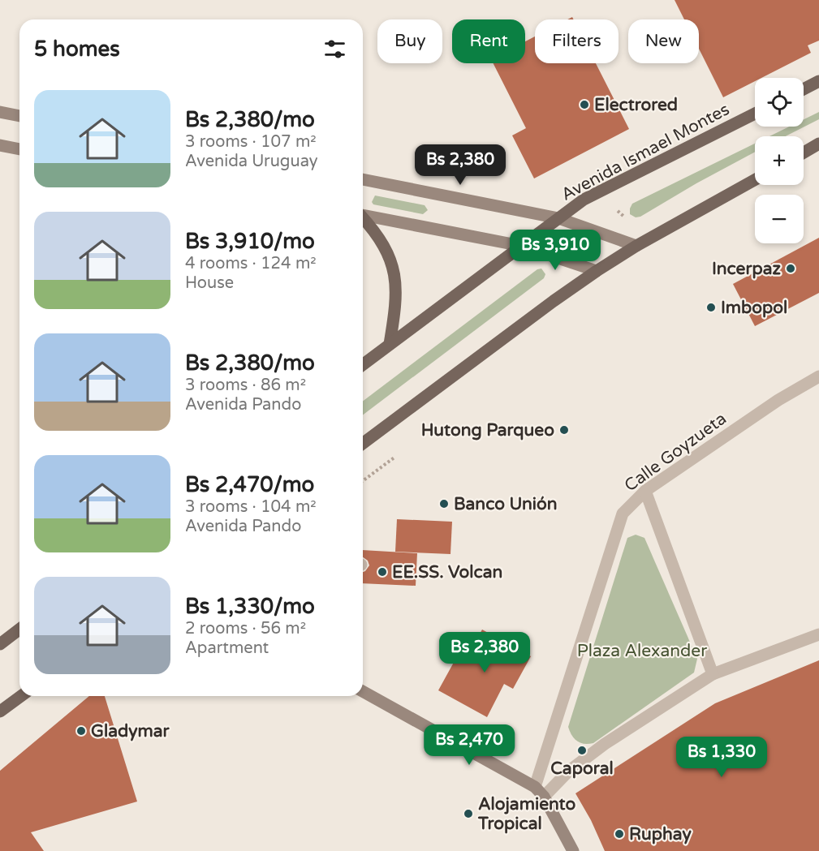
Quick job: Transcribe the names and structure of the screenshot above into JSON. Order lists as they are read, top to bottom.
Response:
{
  "streets": {
    "main road": ["Avenida Ismael Montes"],
    "street": ["Calle Goyzueta"]
  },
  "parks": ["Plaza Alexander"],
  "places": [
    "Electrored",
    "Incerpaz",
    "Imbopol",
    "Hutong Parqueo",
    "Banco Unión",
    "EE.SS. Volcan",
    "Gladymar",
    "Caporal",
    "Alojamiento Tropical",
    "Ruphay"
  ],
  "page": {
    "chip": [
      "Buy",
      "Rent",
      "Filters",
      "New"
    ],
    "heading": "5 homes",
    "map_buttons": ["+", "−"],
    "list": [
      {
        "name": "Bs 2,380/mo",
        "note": "3 rooms · 107 m² · Avenida Uruguay"
      },
      {
        "name": "Bs 3,910/mo",
        "note": "4 rooms · 124 m² · House"
      },
      {
        "name": "Bs 2,380/mo",
        "note": "3 rooms · 86 m² · Avenida Pando"
      },
      {
        "name": "Bs 2,470/mo",
        "note": "3 rooms · 104 m² · Avenida Pando"
      },
      {
        "name": "Bs 1,330/mo",
        "note": "2 rooms · 56 m² · Apartment"
      }
    ],
    "price": [
      "Bs 2,380",
      "Bs 3,910",
      "Bs 2,380",
      "Bs 2,470",
      "Bs 1,330"
    ]
  }
}
